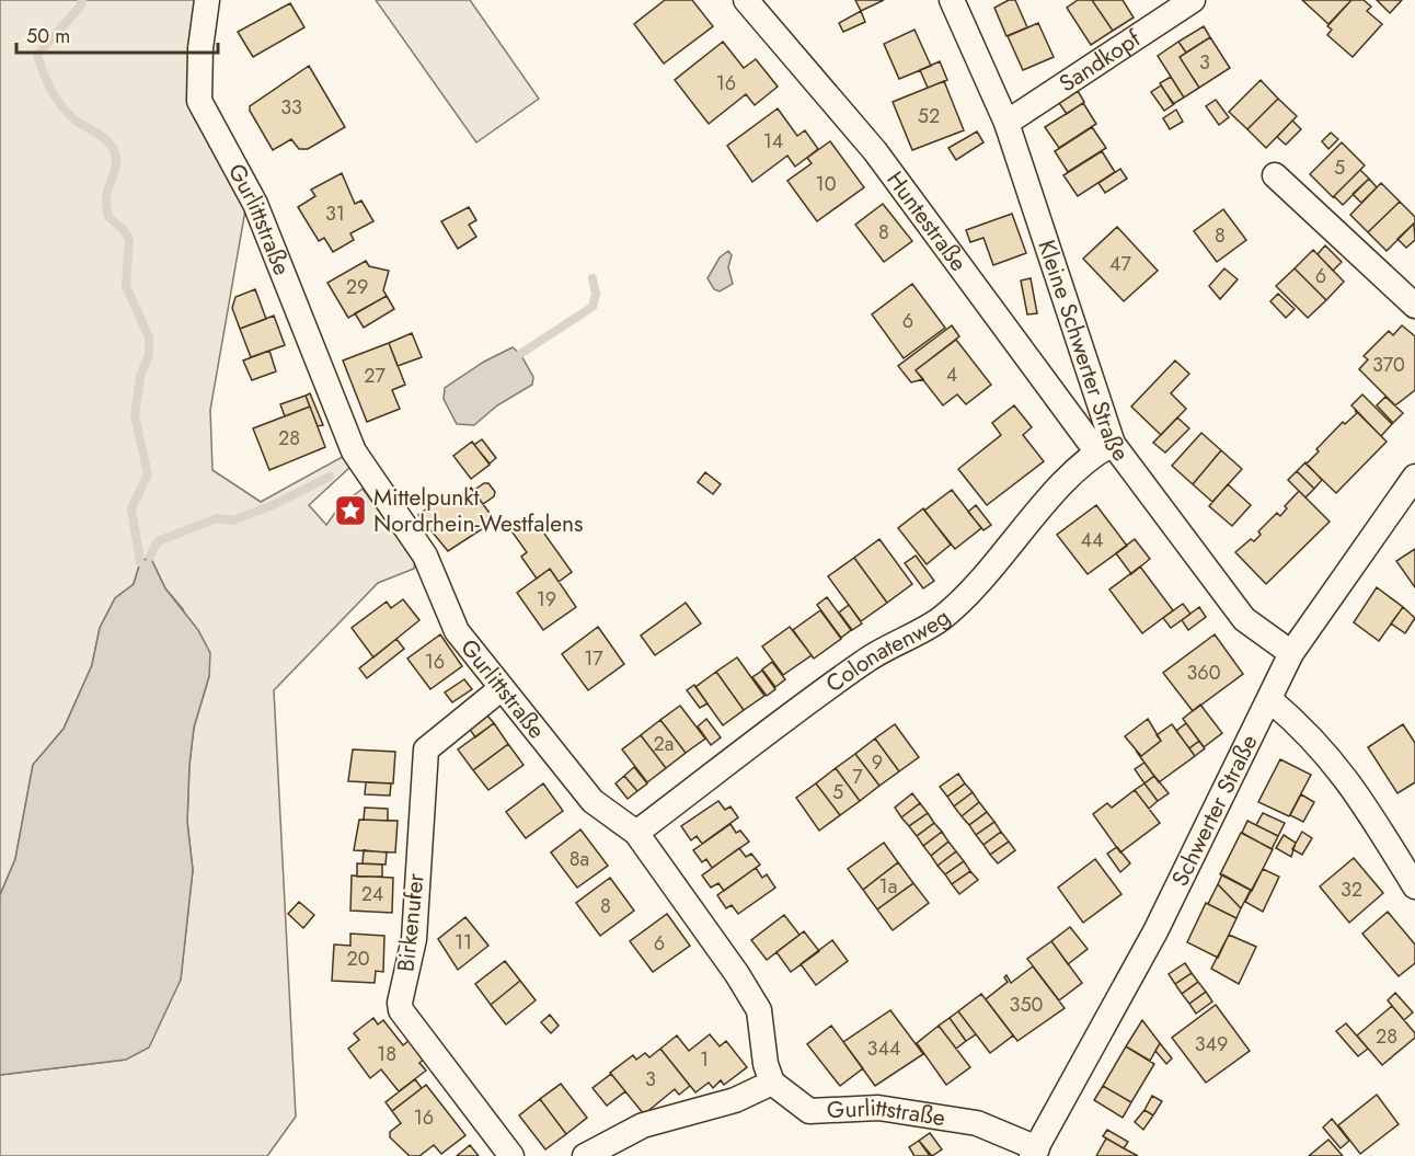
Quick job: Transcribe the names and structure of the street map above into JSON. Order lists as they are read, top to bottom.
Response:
{
  "streets": {
    "street": [
      "Sandkopf",
      "Gurlittstraße",
      "Huntestraße",
      "Kleine Schwerter Straße",
      "Colonatenweg",
      "Schwerter Straße",
      "Birkenufer"
    ]
  },
  "crossings": [
    ["Sandkopf", "Kleine Schwerter Straße"],
    ["Gurlittstraße", "Colonatenweg"],
    ["Gurlittstraße", "Schwerter Straße"],
    ["Gurlittstraße", "Birkenufer"],
    ["Huntestraße", "Kleine Schwerter Straße"],
    ["Huntestraße", "Colonatenweg"],
    ["Kleine Schwerter Straße", "Colonatenweg"],
    ["Kleine Schwerter Straße", "Schwerter Straße"]
  ],
  "places": {
    "place": ["Mittelpunkt Nordrhein-Westfalens"]
  },
  "house_numbers": [
    "3",
    "16",
    "33",
    "52",
    "14",
    "5",
    "10",
    "31",
    "8",
    "8",
    "47",
    "6",
    "29",
    "6",
    "370",
    "4",
    "27",
    "28",
    "44",
    "19",
    "17",
    "16",
    "360",
    "2a",
    "9",
    "7",
    "5",
    "8a",
    "1a",
    "32",
    "24",
    "8",
    "11",
    "6",
    "20",
    "350",
    "28",
    "349",
    "344",
    "18",
    "1",
    "3",
    "16"
  ],
  "scale_bar": "50 m"
}
